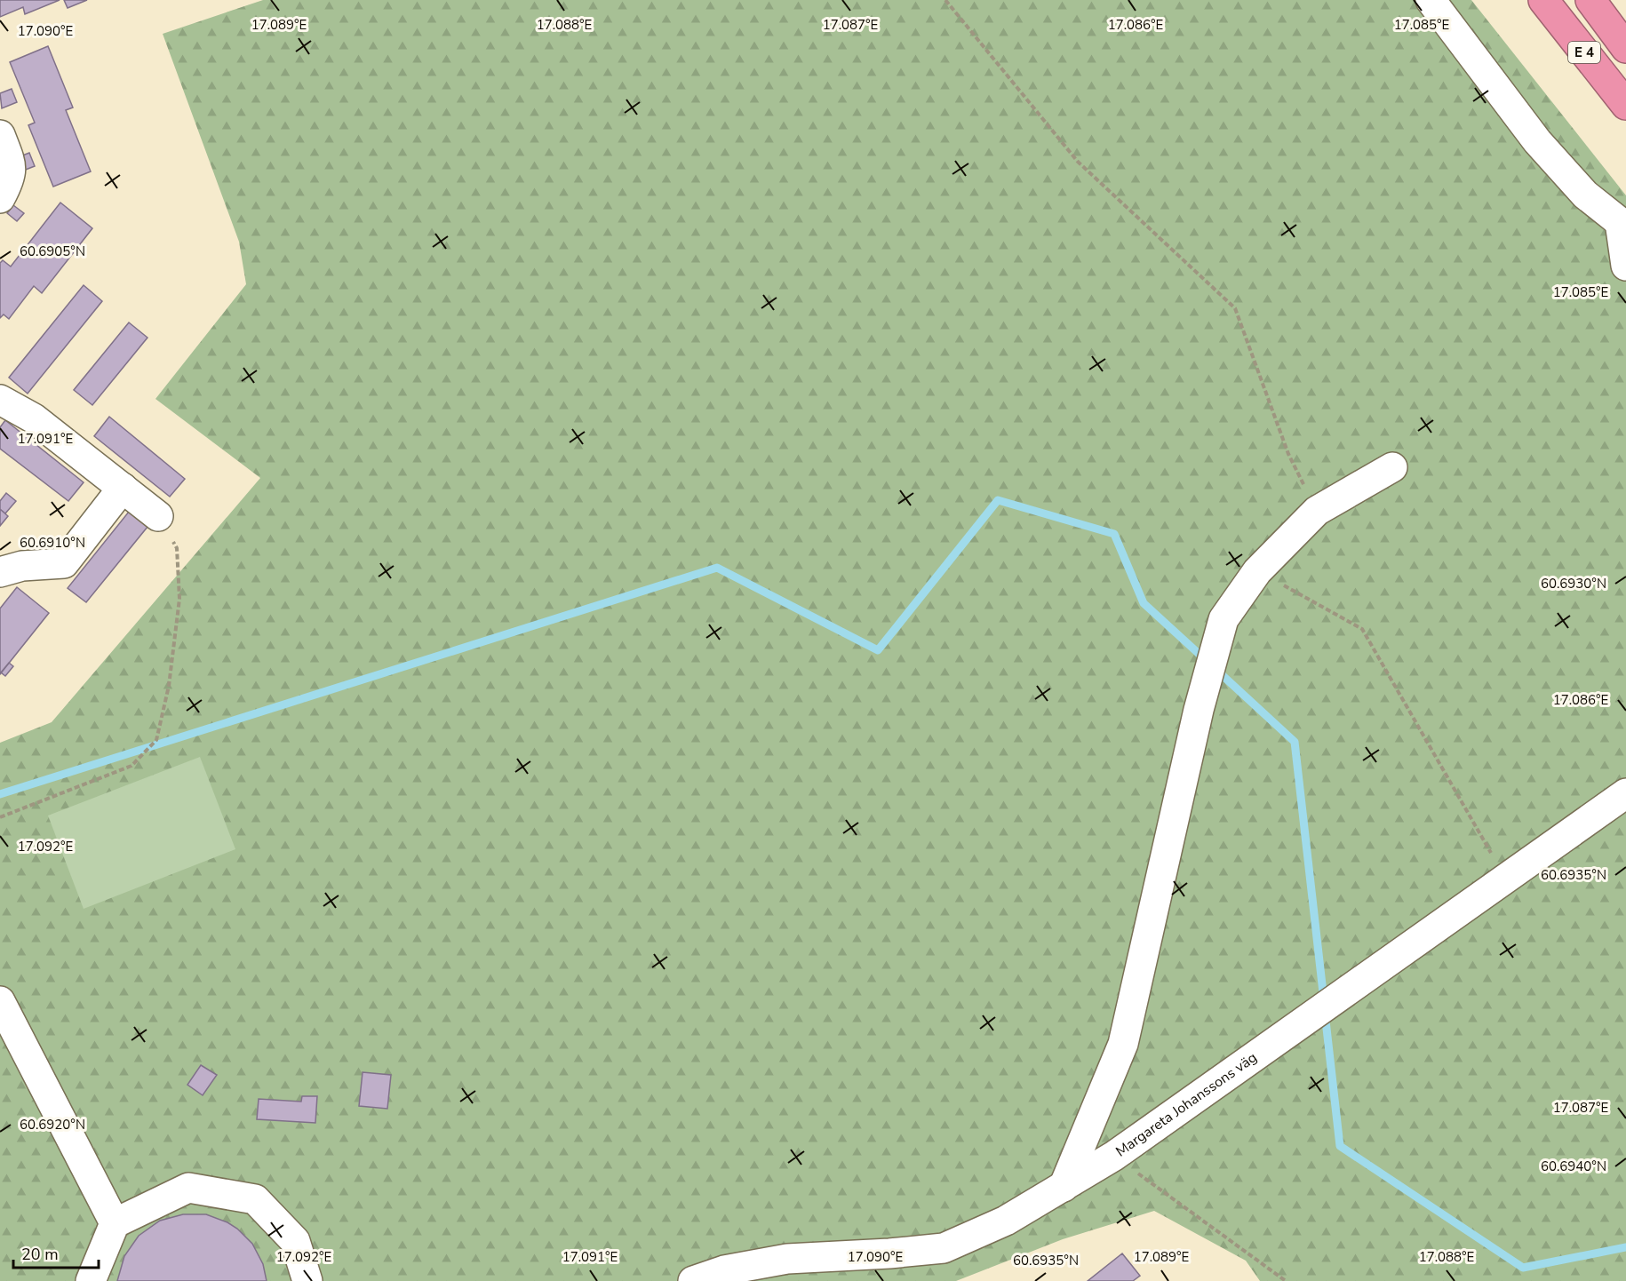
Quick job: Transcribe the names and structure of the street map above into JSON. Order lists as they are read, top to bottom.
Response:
{
  "streets": {
    "highway": ["E 4"],
    "lane": ["Margareta Johanssons väg"]
  },
  "scale_bar": "20 m",
  "coordinates": [
    "17.089°E",
    "17.088°E",
    "17.087°E",
    "17.085°E",
    "17.086°E",
    "17.090°E",
    "60.6905°N",
    "17.091°E",
    "60.6910°N",
    "60.6930°N",
    "17.092°E",
    "60.6935°N",
    "60.6920°N",
    "60.6940°N"
  ]
}
